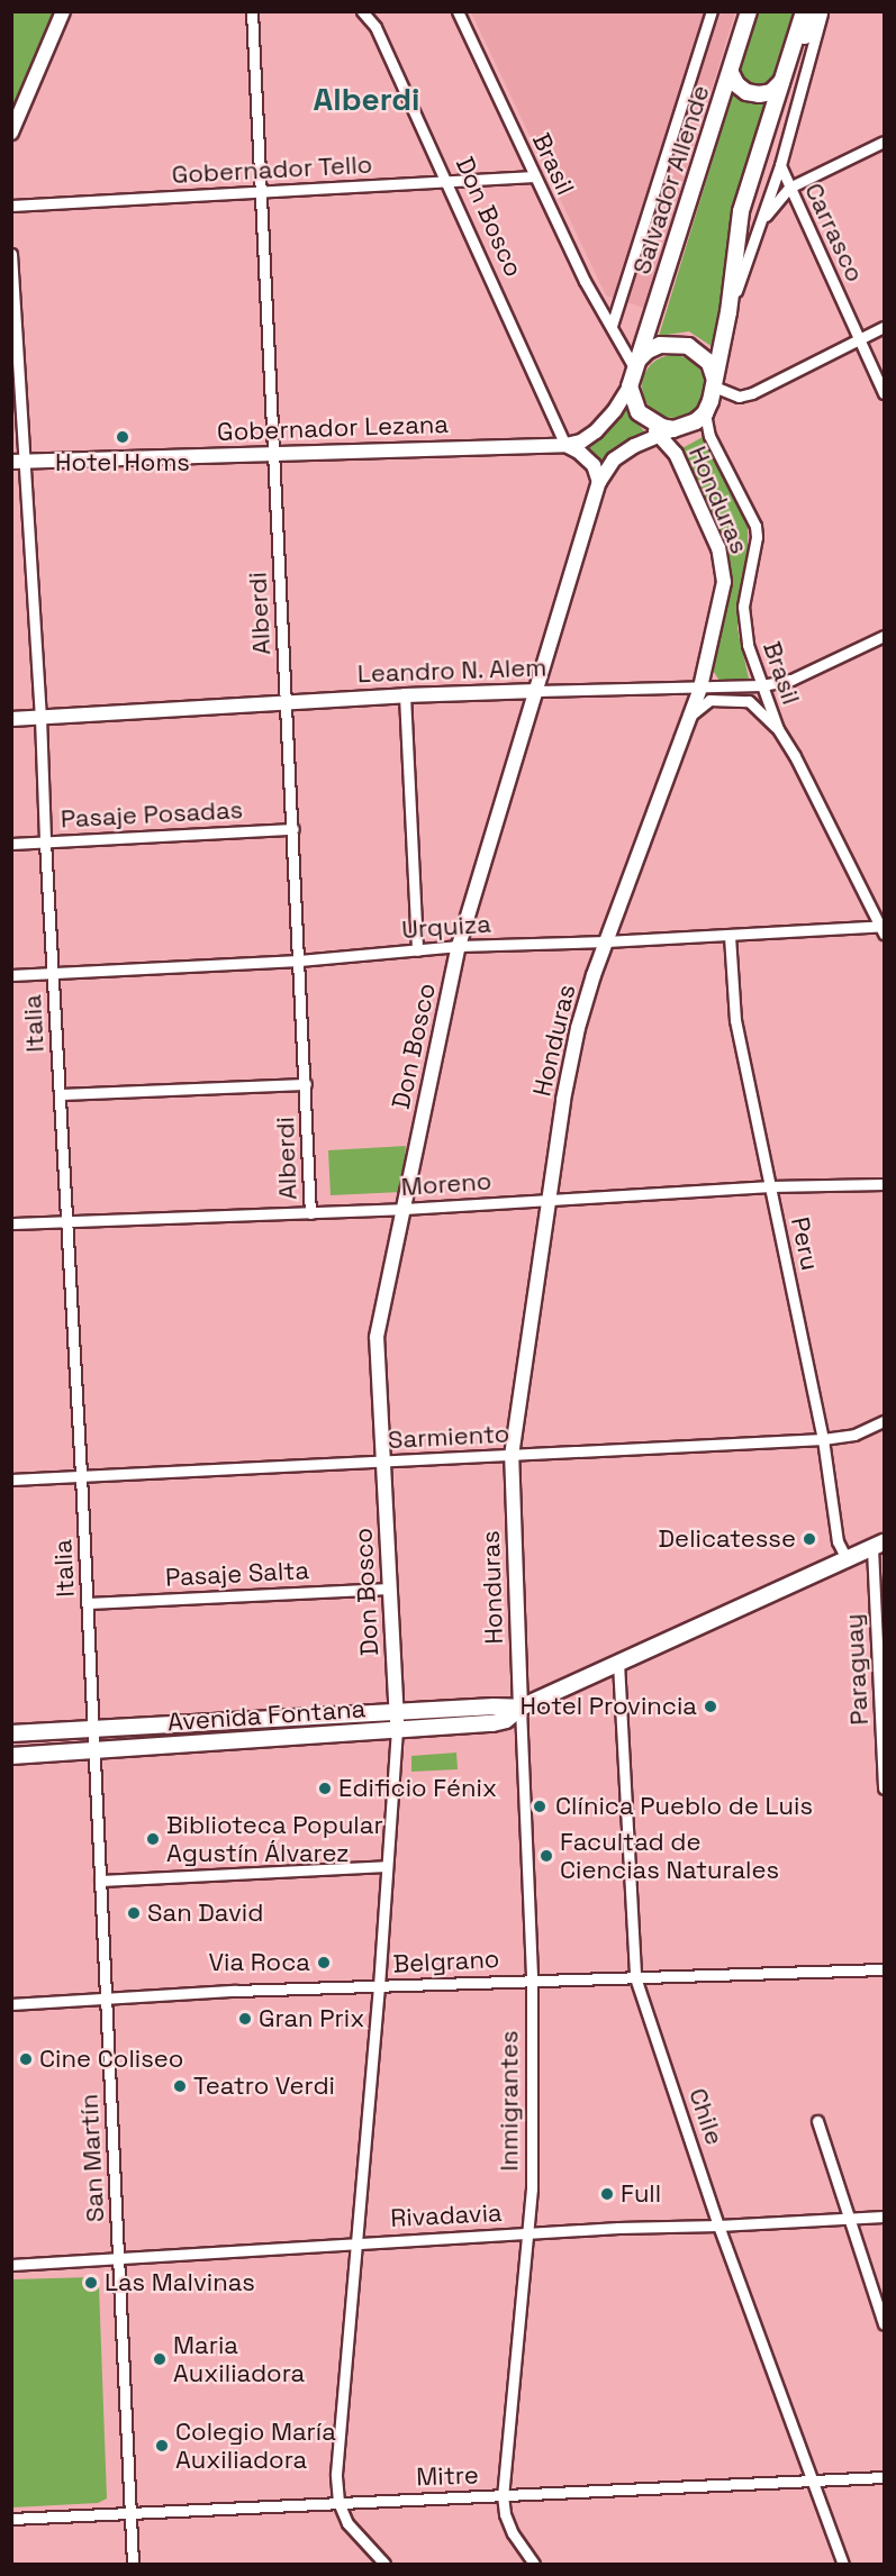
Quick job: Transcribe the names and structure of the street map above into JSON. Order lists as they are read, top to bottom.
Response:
{
  "streets": {
    "main road": ["Salvador Allende", "Avenida Fontana"],
    "street": [
      "Brasil",
      "Gobernador Tello",
      "Don Bosco",
      "Carrasco",
      "Gobernador Lezana",
      "Honduras",
      "Alberdi",
      "Leandro N. Alem",
      "Pasaje Posadas",
      "Urquiza",
      "Italia",
      "Moreno",
      "Peru",
      "Sarmiento",
      "Pasaje Salta",
      "Paraguay",
      "Belgrano",
      "Inmigrantes",
      "Chile",
      "San Martín",
      "Rivadavia",
      "Mitre"
    ]
  },
  "crossings": [
    ["Brasil", "Gobernador Tello"],
    ["Brasil", "Salvador Allende"],
    ["Brasil", "Don Bosco"],
    ["Brasil", "Gobernador Lezana"],
    ["Brasil", "Honduras"],
    ["Brasil", "Leandro N. Alem"],
    ["Brasil", "Urquiza"],
    ["Gobernador Tello", "Don Bosco"],
    ["Gobernador Tello", "Alberdi"],
    ["Salvador Allende", "Don Bosco"],
    ["Salvador Allende", "Gobernador Lezana"],
    ["Salvador Allende", "Honduras"],
    ["Don Bosco", "Gobernador Lezana"],
    ["Don Bosco", "Honduras"],
    ["Don Bosco", "Leandro N. Alem"],
    ["Don Bosco", "Urquiza"],
    ["Don Bosco", "Moreno"],
    ["Don Bosco", "Sarmiento"],
    ["Don Bosco", "Pasaje Salta"],
    ["Don Bosco", "Avenida Fontana"],
    ["Gobernador Lezana", "Honduras"],
    ["Gobernador Lezana", "Alberdi"],
    ["Gobernador Lezana", "Italia"],
    ["Honduras", "Leandro N. Alem"],
    ["Honduras", "Urquiza"],
    ["Honduras", "Moreno"],
    ["Honduras", "Sarmiento"],
    ["Honduras", "Avenida Fontana"],
    ["Honduras", "Inmigrantes"],
    ["Alberdi", "Leandro N. Alem"],
    ["Alberdi", "Pasaje Posadas"],
    ["Alberdi", "Urquiza"],
    ["Alberdi", "Moreno"],
    ["Leandro N. Alem", "Italia"],
    ["Pasaje Posadas", "Italia"],
    ["Urquiza", "Italia"],
    ["Urquiza", "Peru"],
    ["Italia", "Moreno"],
    ["Italia", "Sarmiento"],
    ["Italia", "Pasaje Salta"],
    ["Italia", "Avenida Fontana"],
    ["Italia", "San Martín"],
    ["Moreno", "Peru"],
    ["Peru", "Sarmiento"],
    ["Peru", "Avenida Fontana"],
    ["Paraguay", "Avenida Fontana"],
    ["Avenida Fontana", "Inmigrantes"],
    ["Avenida Fontana", "Chile"],
    ["Avenida Fontana", "San Martín"],
    ["Belgrano", "Inmigrantes"],
    ["Belgrano", "Chile"],
    ["Belgrano", "San Martín"],
    ["Inmigrantes", "Rivadavia"],
    ["Inmigrantes", "Mitre"],
    ["Chile", "Rivadavia"],
    ["Chile", "Mitre"],
    ["San Martín", "Rivadavia"],
    ["San Martín", "Mitre"]
  ],
  "districts": ["Alberdi"],
  "places": [
    "Hotel Homs",
    "Delicatesse",
    "Hotel Provincia",
    "Edificio Fénix",
    "Clínica Pueblo de Luis",
    "Biblioteca Popular Agustín Álvarez",
    "Facultad de Ciencias Naturales",
    "San David",
    "Via Roca",
    "Gran Prix",
    "Cine Coliseo",
    "Teatro Verdi",
    "Full",
    "Las Malvinas",
    "Maria Auxiliadora",
    "Colegio María Auxiliadora"
  ]
}
